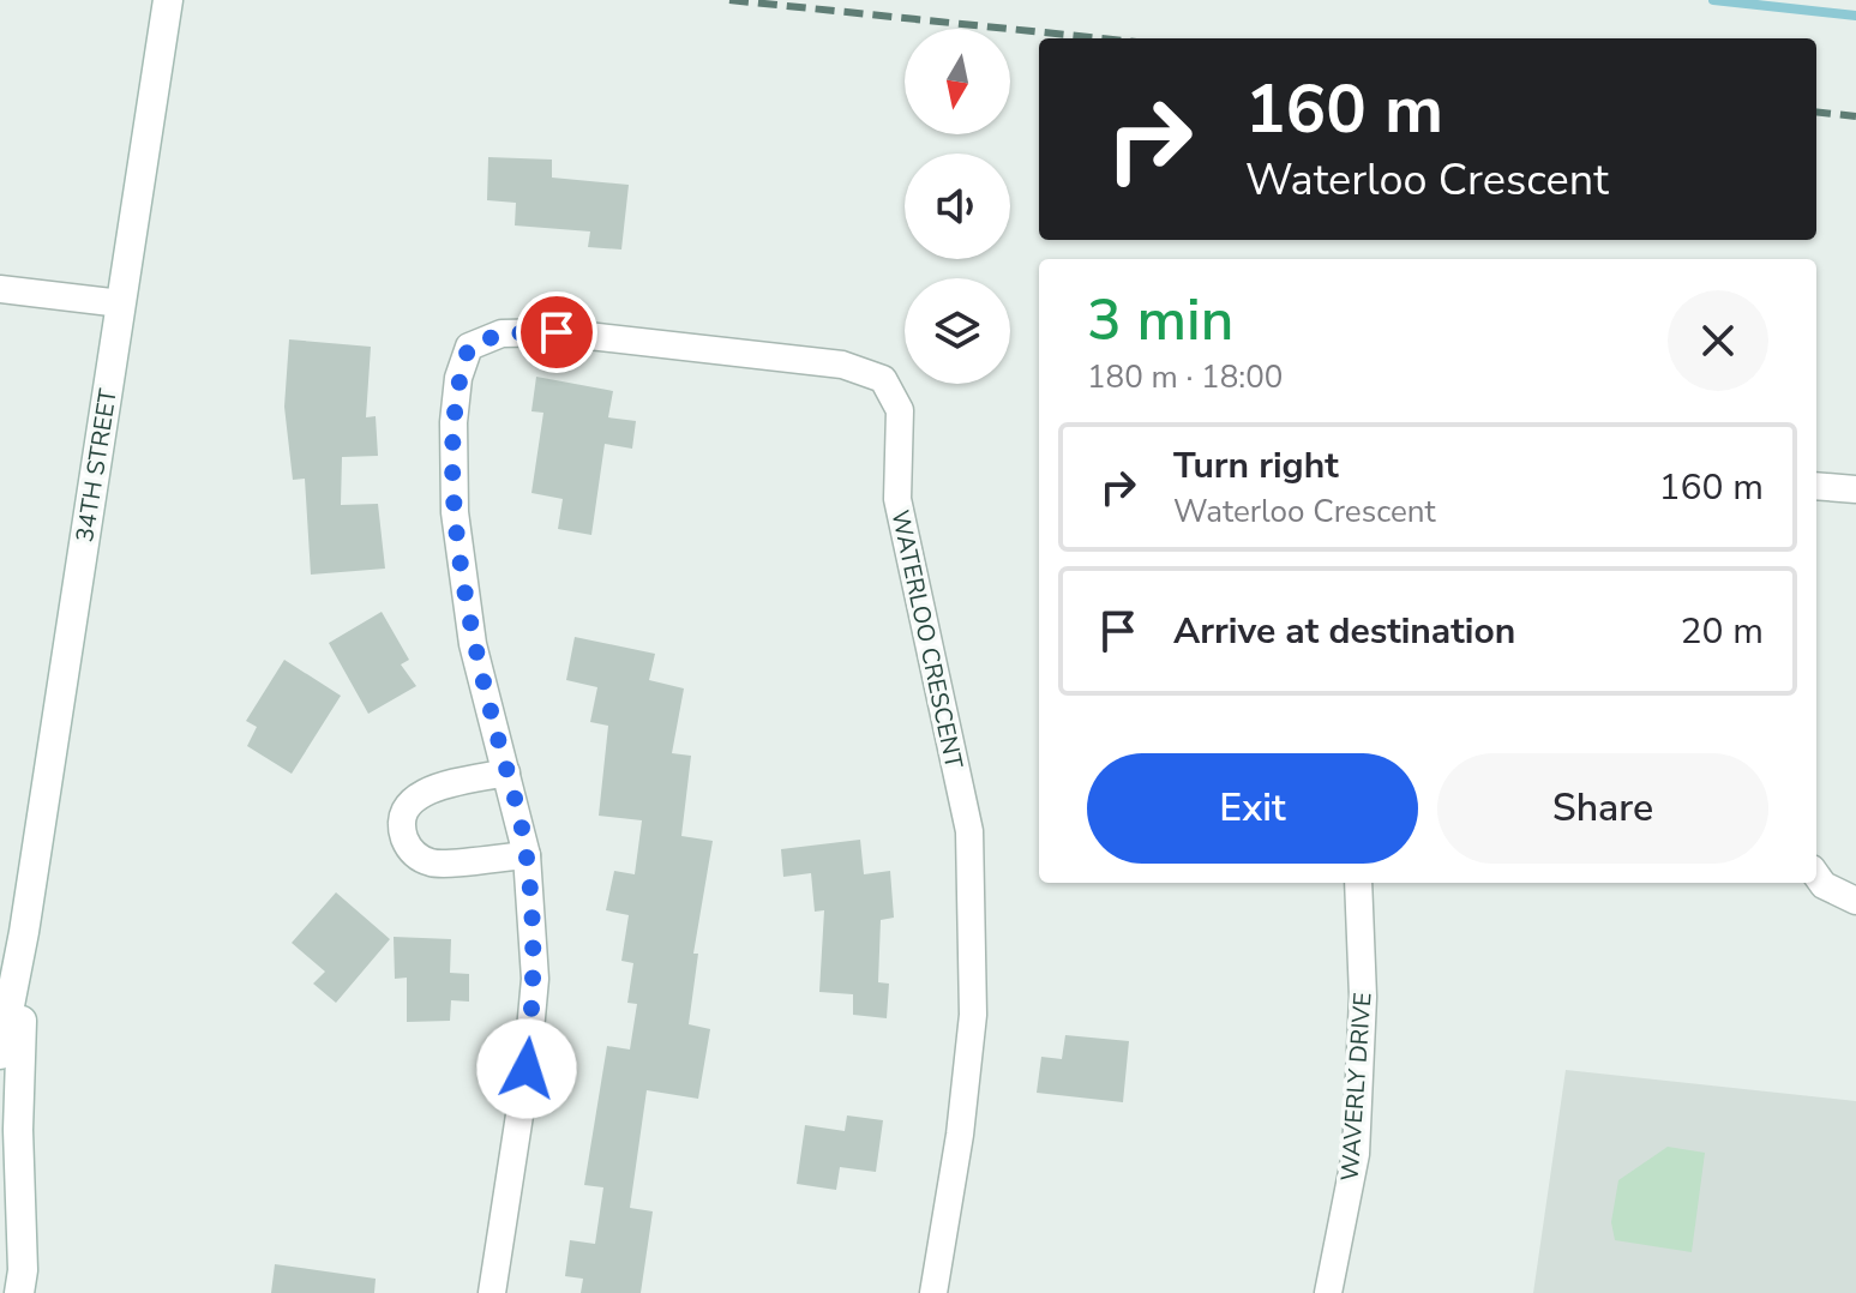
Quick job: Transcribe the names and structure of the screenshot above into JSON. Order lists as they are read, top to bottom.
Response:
{
  "streets": {
    "main road": ["34TH STREET"],
    "street": ["WATERLOO CRESCENT", "WAVERLY DRIVE"]
  },
  "north": "bottom",
  "page": {
    "turn": ["160 m", "Waterloo Crescent"],
    "heading": ["3 min", "180 m · 18:00"],
    "list": [
      {
        "name": "Turn right",
        "note": "Waterloo Crescent",
        "value": "160 m"
      },
      {
        "name": "Arrive at destination",
        "value": "20 m"
      }
    ],
    "buttons": ["Exit", "Share"]
  }
}
